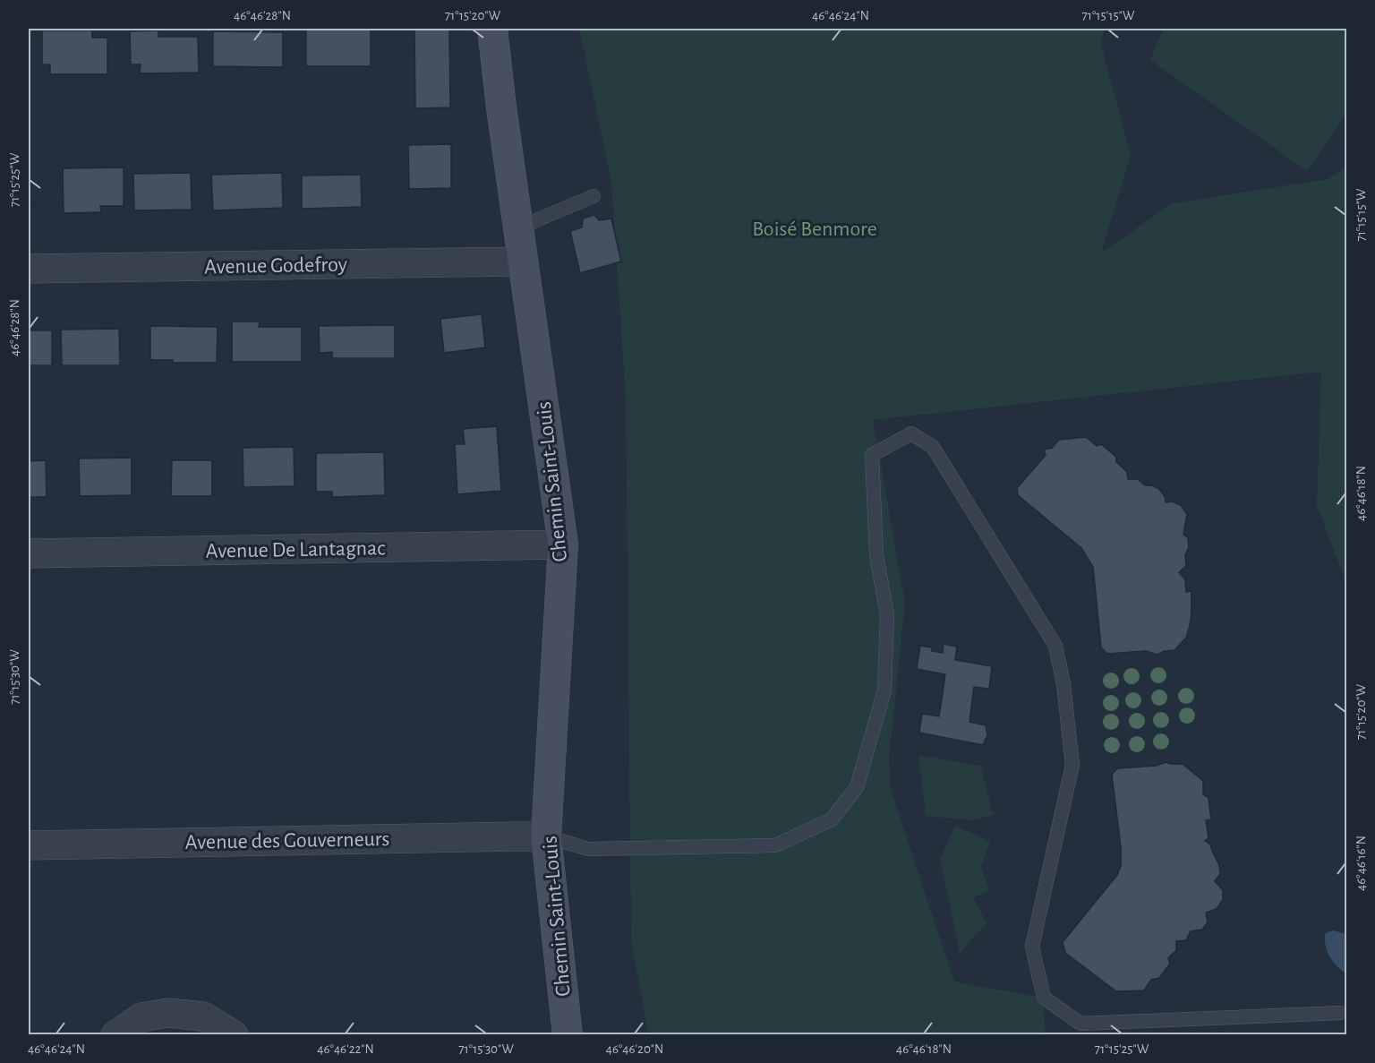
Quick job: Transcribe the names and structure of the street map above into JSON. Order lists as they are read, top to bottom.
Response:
{
  "streets": {
    "street": [
      "Avenue Godefroy",
      "Chemin Saint-Louis",
      "Avenue De Lantagnac",
      "Avenue des Gouverneurs"
    ]
  },
  "crossings": [
    ["Avenue Godefroy", "Chemin Saint-Louis"],
    ["Chemin Saint-Louis", "Avenue De Lantagnac"],
    ["Chemin Saint-Louis", "Avenue des Gouverneurs"]
  ],
  "parks": ["Boisé Benmore"],
  "coordinates": [
    "46°46'28\"N",
    "71°15'20\"W",
    "46°46'24\"N",
    "71°15'15\"W",
    "71°15'25\"W",
    "46°46'18\"N",
    "71°15'30\"W",
    "46°46'16\"N",
    "46°46'22\"N",
    "46°46'20\"N"
  ]
}
